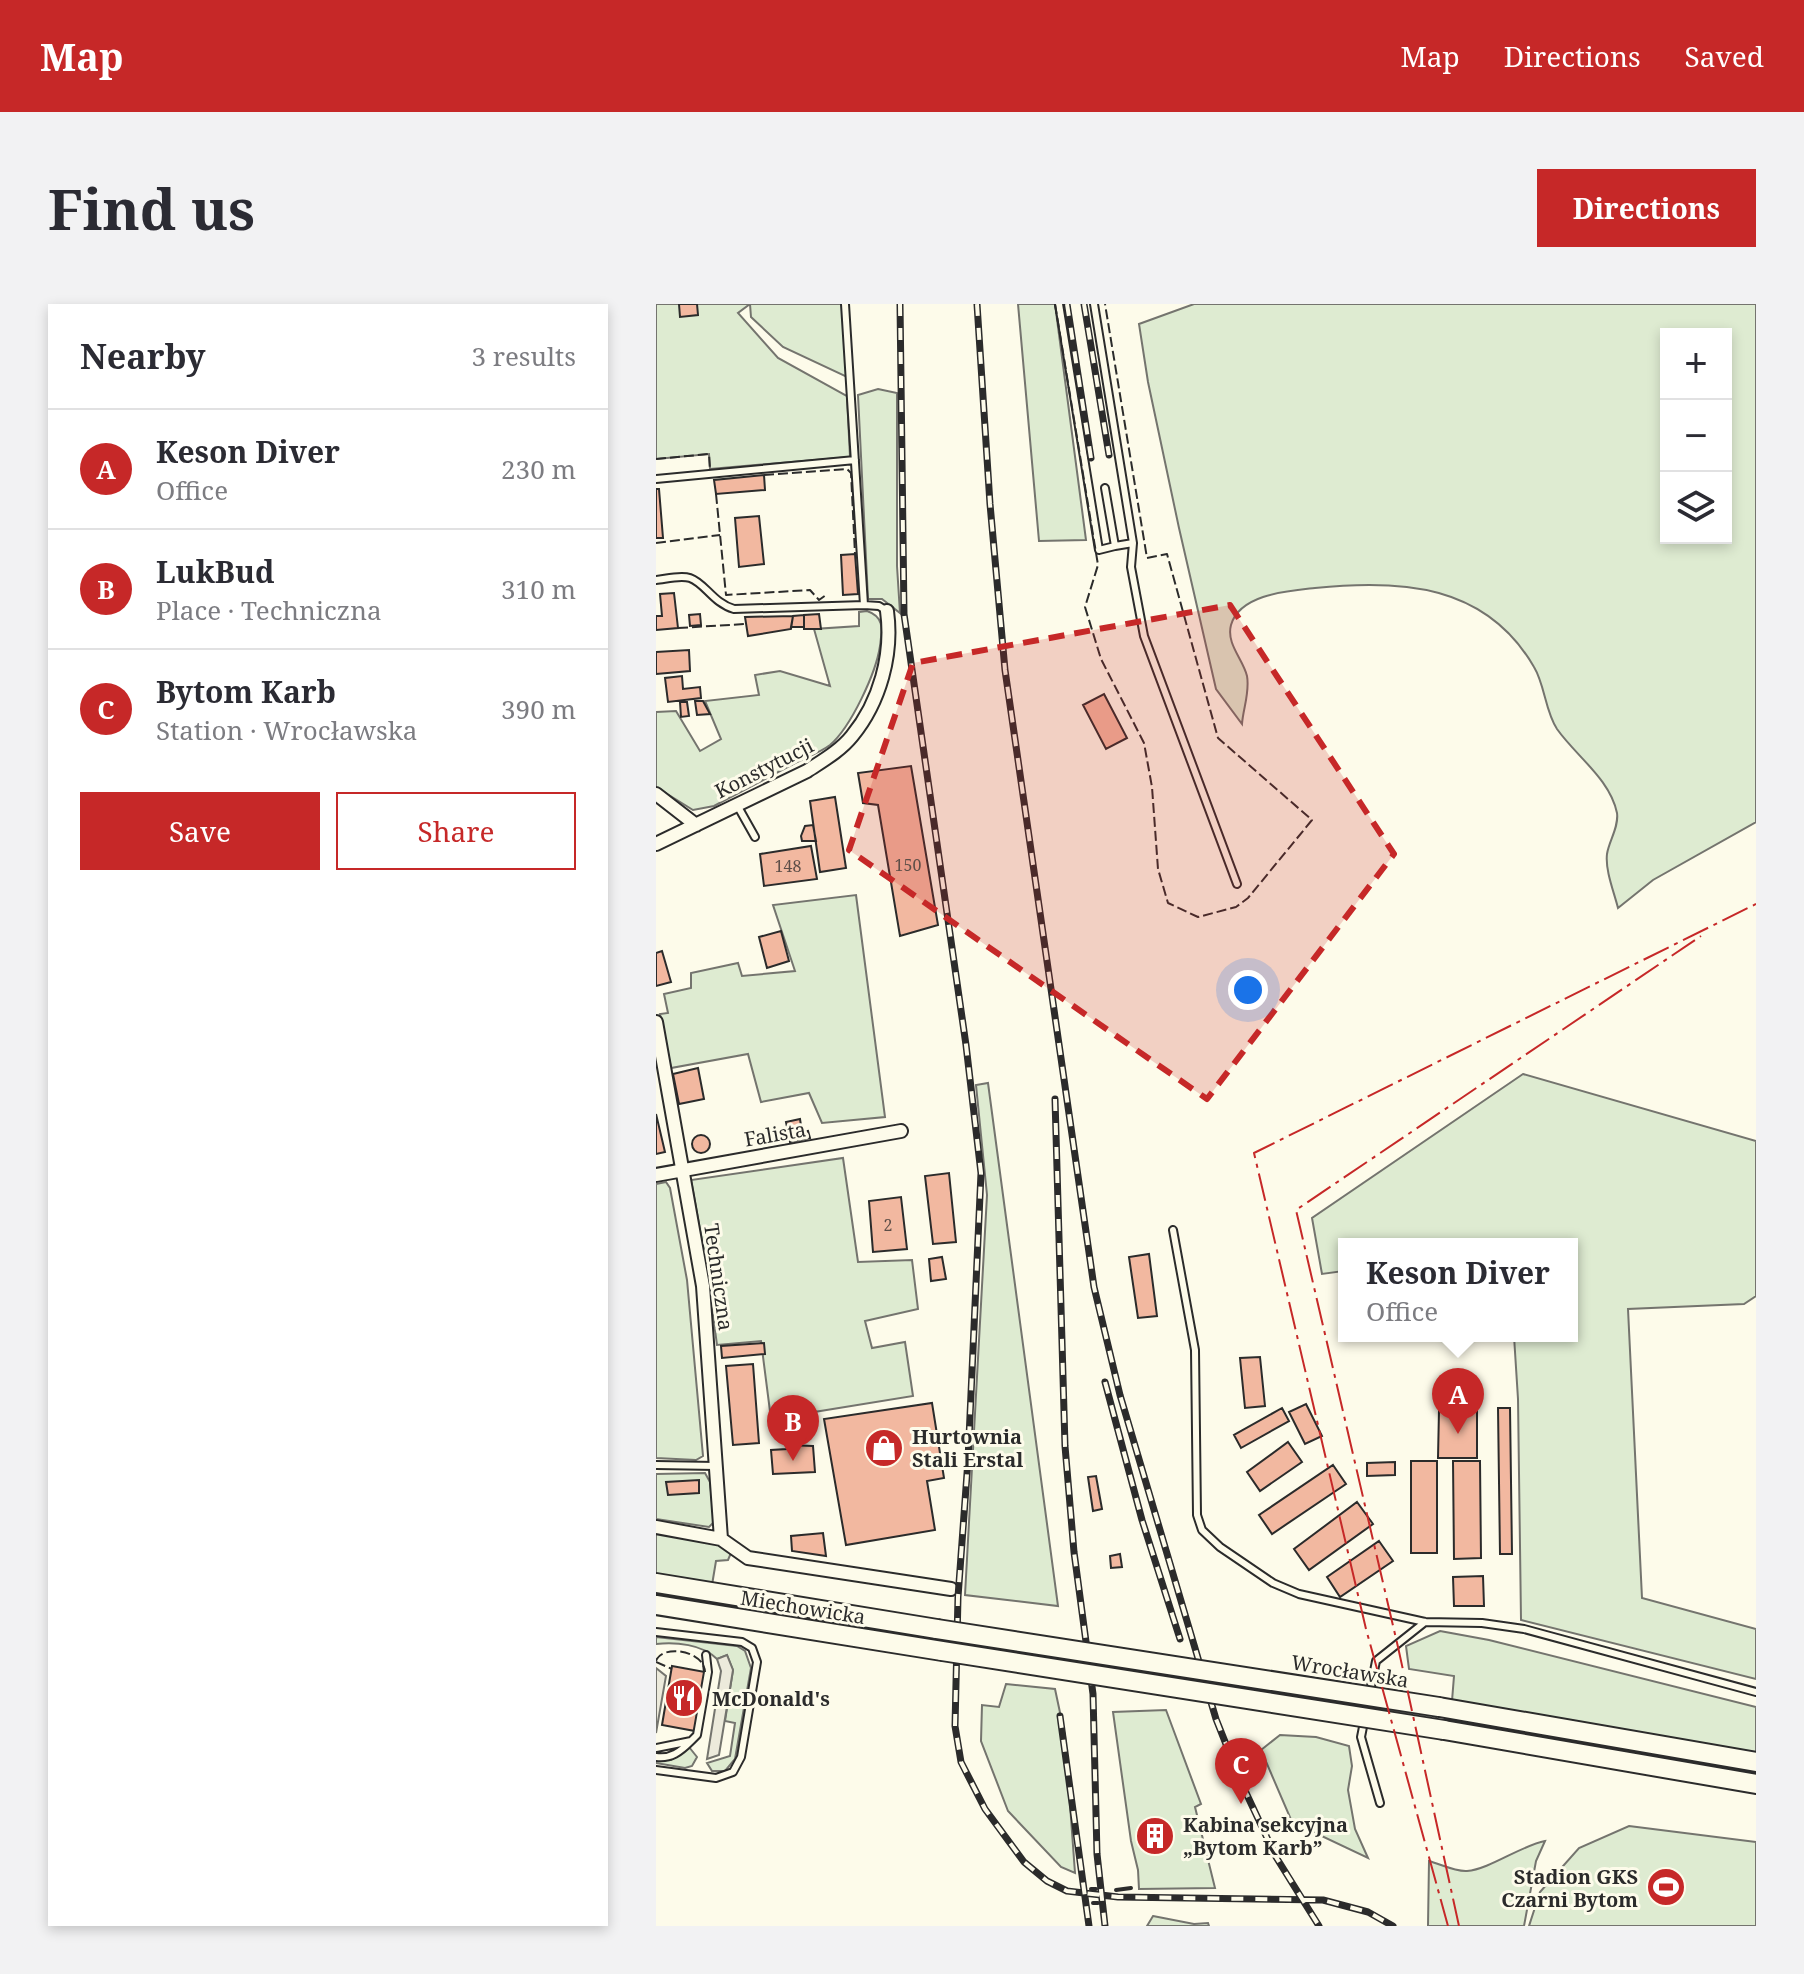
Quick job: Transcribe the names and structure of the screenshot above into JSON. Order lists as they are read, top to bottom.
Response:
{
  "streets": {
    "main road": ["Miechowicka", "Wrocławska"],
    "street": ["Konstytucji", "Falista", "Techniczna"]
  },
  "crossings": [
    ["Falista", "Techniczna"],
    ["Miechowicka", "Wrocławska"]
  ],
  "places": {
    "shop": ["Hurtownia Stali Erstal"],
    "restaurant": ["McDonald's"],
    "building": ["Kabina sekcyjna „Bytom Karb”"],
    "sports": ["Stadion GKS Czarni Bytom"]
  },
  "house_numbers": ["150", "148", "2"],
  "page": {
    "header": "Map",
    "nav": ["Map", "Directions", "Saved"],
    "buttons": [
      "Directions",
      ["Save", "Share"]
    ],
    "title": "Find us",
    "heading": ["Nearby", "3 results"],
    "map_buttons": ["+", "−"],
    "list": [
      {
        "mark": "A",
        "name": "Keson Diver",
        "note": "Office",
        "value": "230 m"
      },
      {
        "mark": "B",
        "name": "LukBud",
        "note": "Place · Techniczna",
        "value": "310 m"
      },
      {
        "mark": "C",
        "name": "Bytom Karb",
        "note": "Station · Wrocławska",
        "value": "390 m"
      }
    ],
    "popup": ["Keson Diver", "Office"],
    "pins": ["A", "B", "C"]
  }
}
